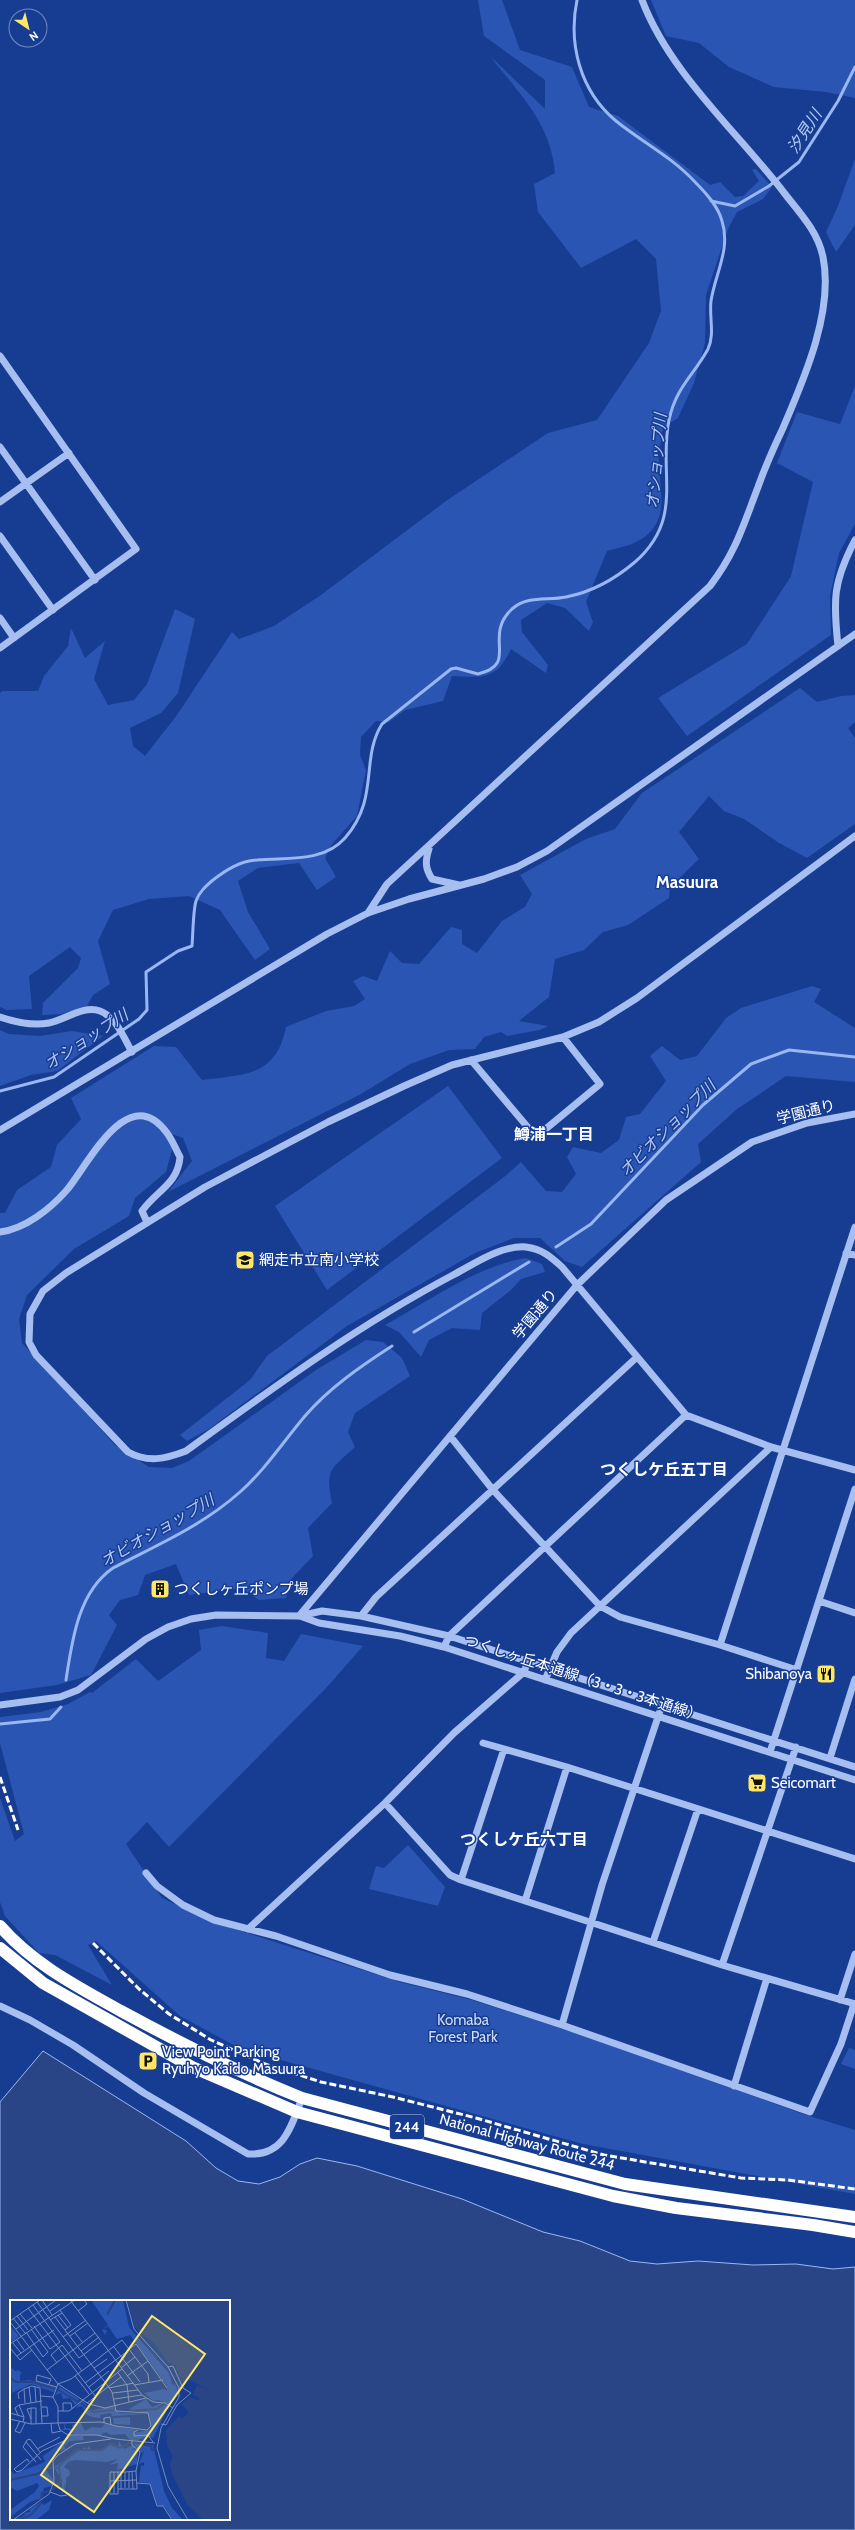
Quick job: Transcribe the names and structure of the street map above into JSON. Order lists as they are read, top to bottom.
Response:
{
  "streets": {
    "highway": ["244", "National Highway Route 244"],
    "street": ["学園通り", "つくしヶ丘本通線（3・3・3本通線）"]
  },
  "crossings": [
    ["学園通り", "つくしヶ丘本通線（3・3・3本通線）"]
  ],
  "districts": [
    "Masuura",
    "鱒浦一丁目",
    "つくしケ丘五丁目",
    "つくしケ丘六丁目"
  ],
  "water": ["汐見川", "オショップ川", "オビオショップ川"],
  "parks": ["Komaba Forest Park"],
  "places": {
    "school or university": ["網走市立南小学校"],
    "building": ["つくしヶ丘ポンプ場"],
    "restaurant": ["Shibanoya"],
    "supermarket": ["Seicomart"],
    "parking": ["View Point Parking Ryuhyo Kaido Masuura"]
  },
  "north": "bottom right"
}
